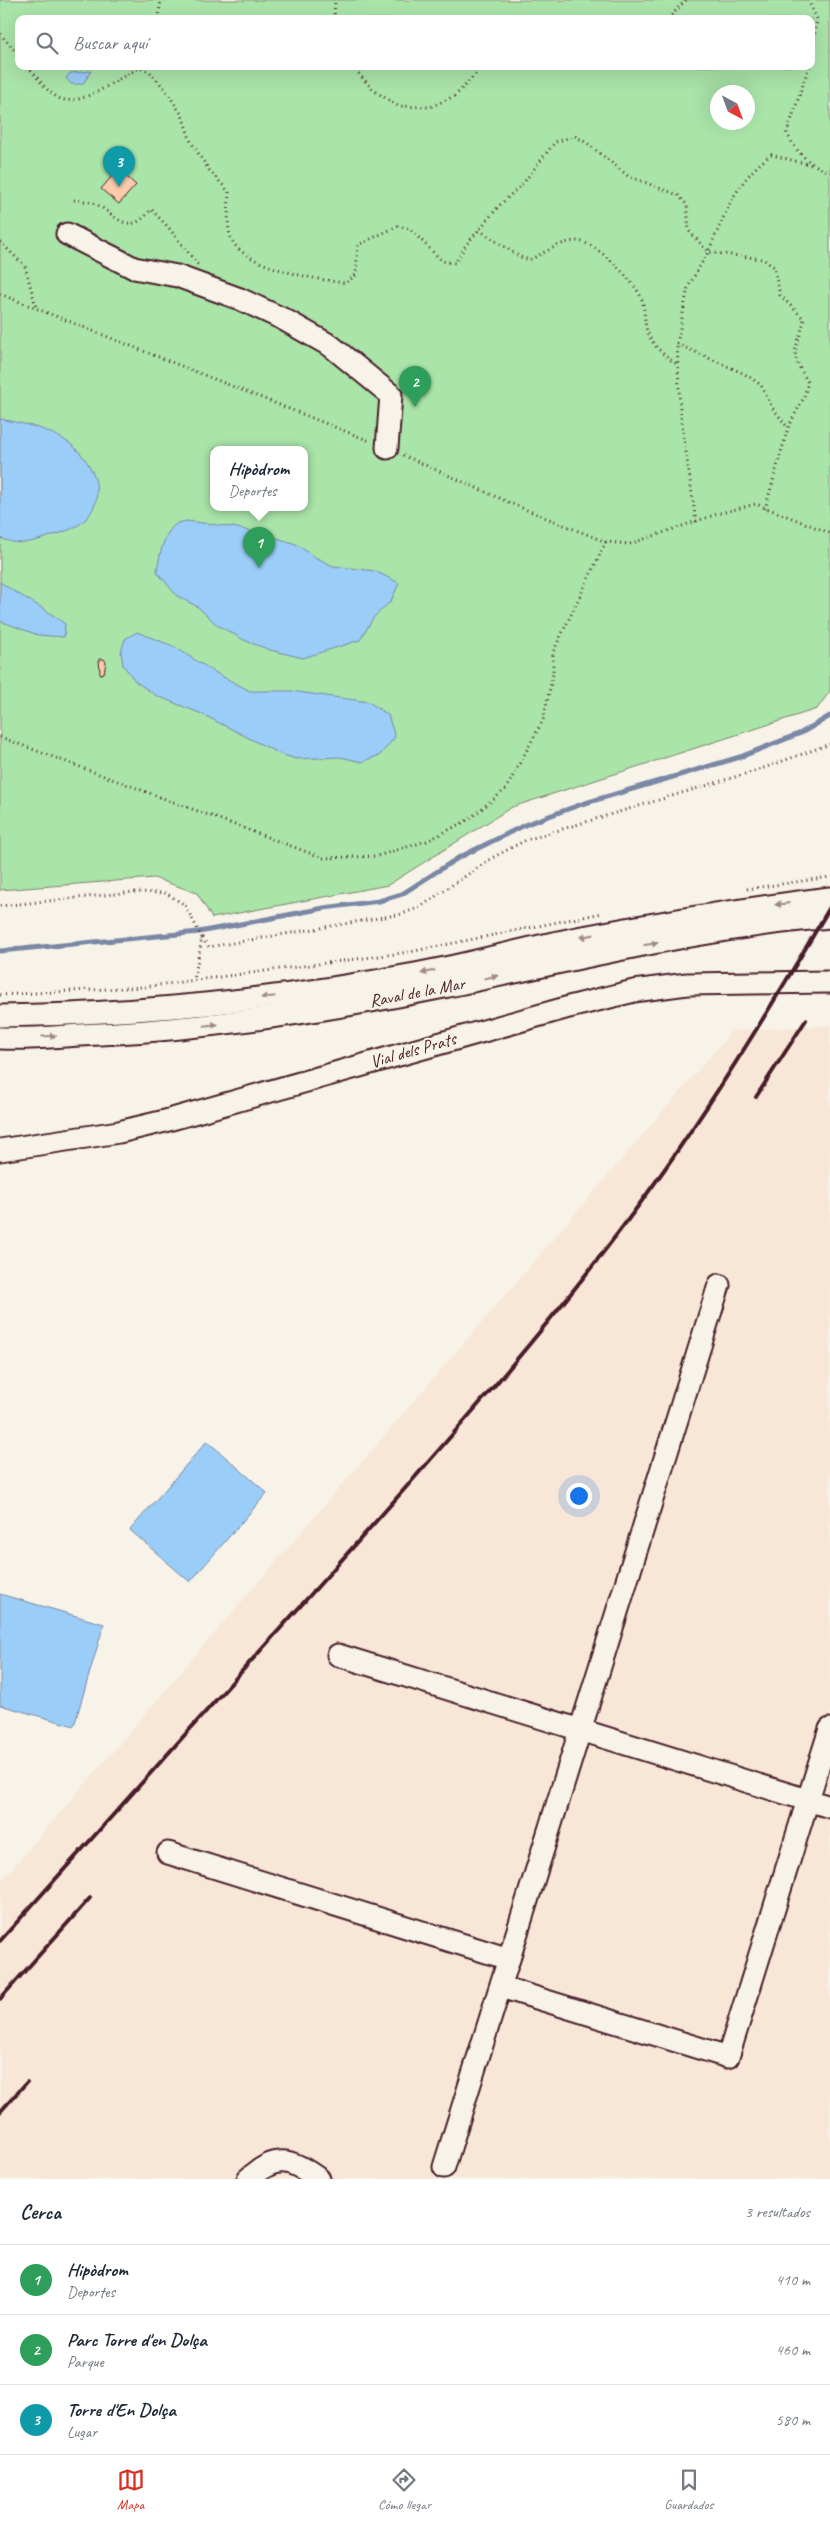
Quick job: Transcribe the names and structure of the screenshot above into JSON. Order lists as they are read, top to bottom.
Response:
{
  "streets": {
    "street": ["Raval de la Mar", "Vial dels Prats"]
  },
  "north": "bottom right",
  "page": {
    "search": "Buscar aquí",
    "pins": ["3", "2", "1"],
    "popup": ["Hipòdrom", "Deportes"],
    "heading": ["Cerca", "3 resultados"],
    "list": [
      {
        "mark": "1",
        "name": "Hipòdrom",
        "note": "Deportes",
        "value": "410 m"
      },
      {
        "mark": "2",
        "name": "Parc Torre d'en Dolça",
        "note": "Parque",
        "value": "460 m"
      },
      {
        "mark": "3",
        "name": "Torre d'En Dolça",
        "note": "Lugar",
        "value": "580 m"
      }
    ],
    "nav": ["Mapa", "Cómo llegar", "Guardados"]
  }
}
